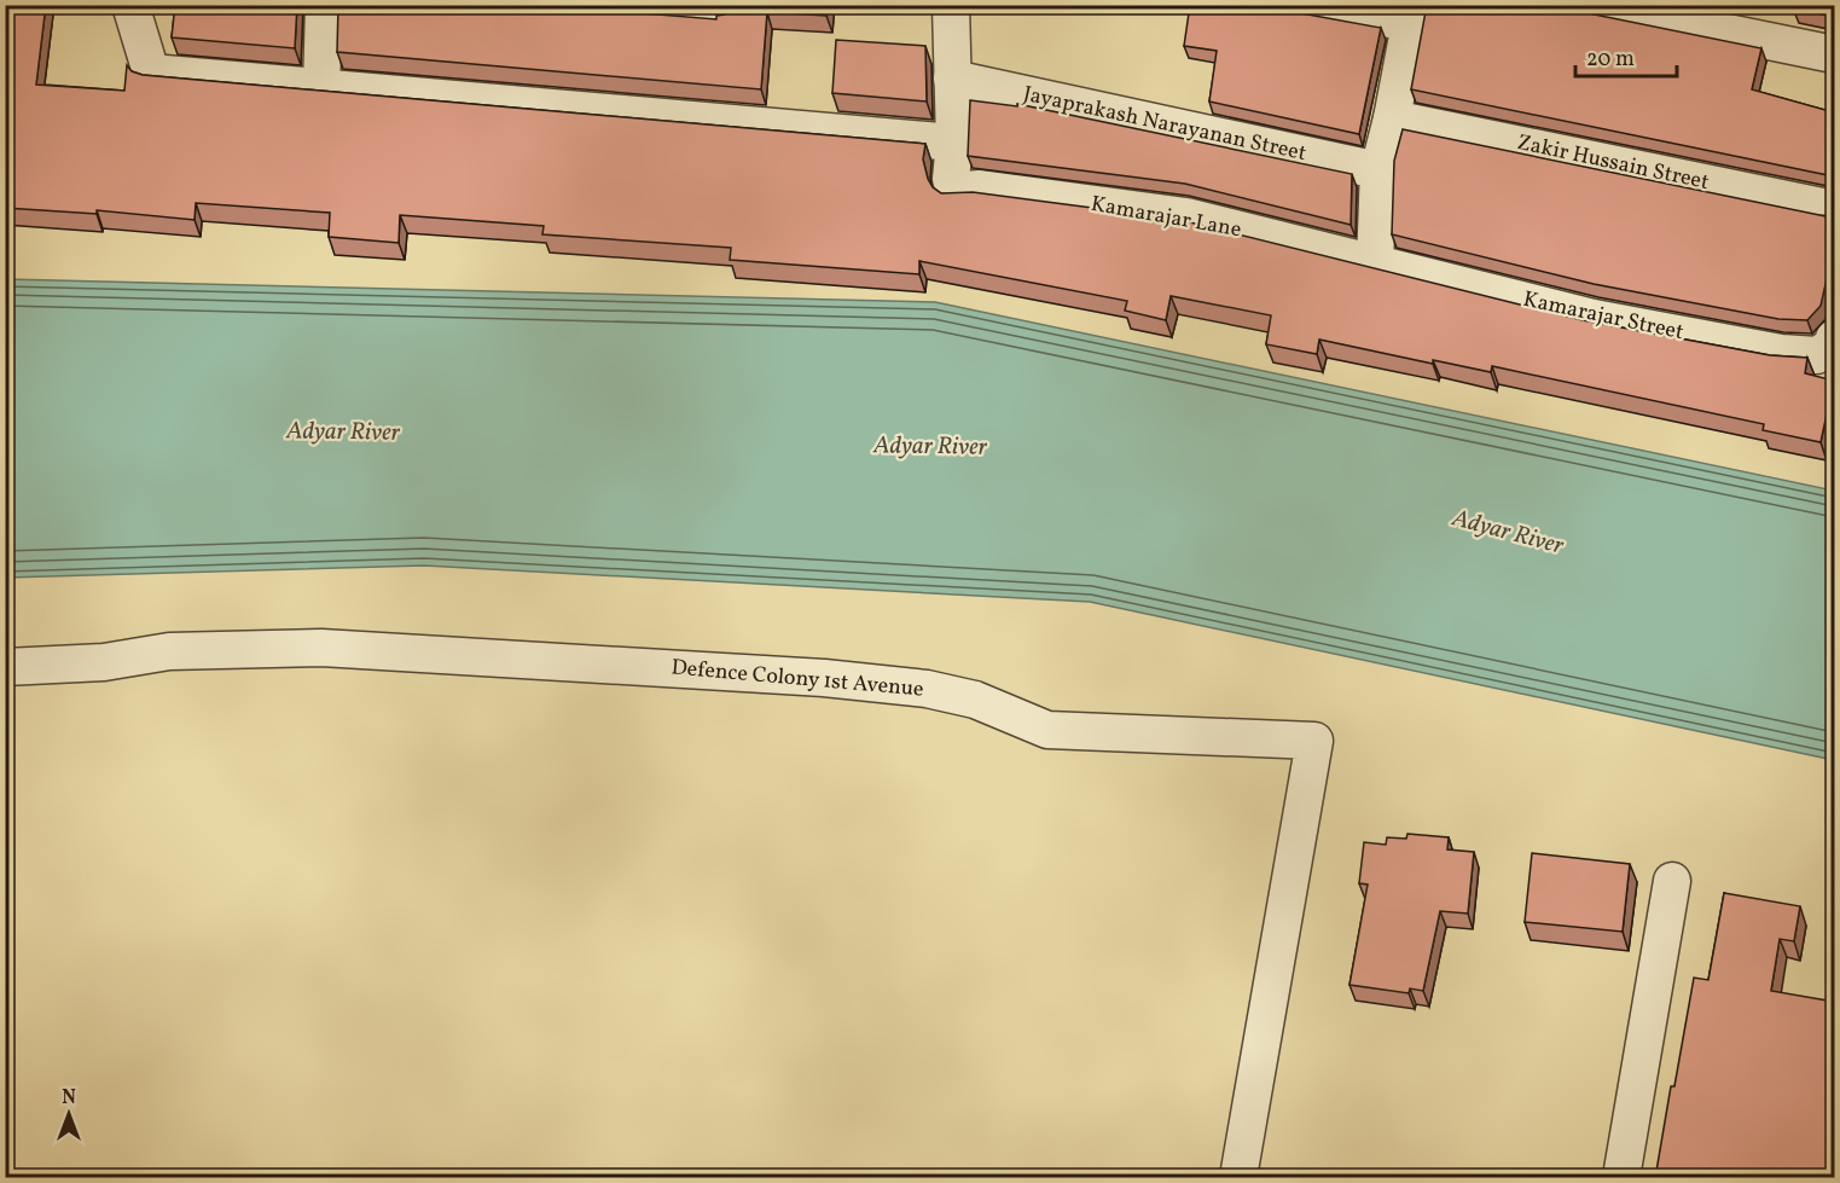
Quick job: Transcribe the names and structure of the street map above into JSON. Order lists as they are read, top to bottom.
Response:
{
  "streets": {
    "street": [
      "Jayaprakash Narayanan Street",
      "Zakir Hussain Street",
      "Kamarajar Lane",
      "Kamarajar Street",
      "Defence Colony 1st Avenue"
    ]
  },
  "crossings": [
    ["Kamarajar Lane", "Kamarajar Street"]
  ],
  "water": ["Adyar River"],
  "scale_bar": "20 m",
  "north": "top"
}
